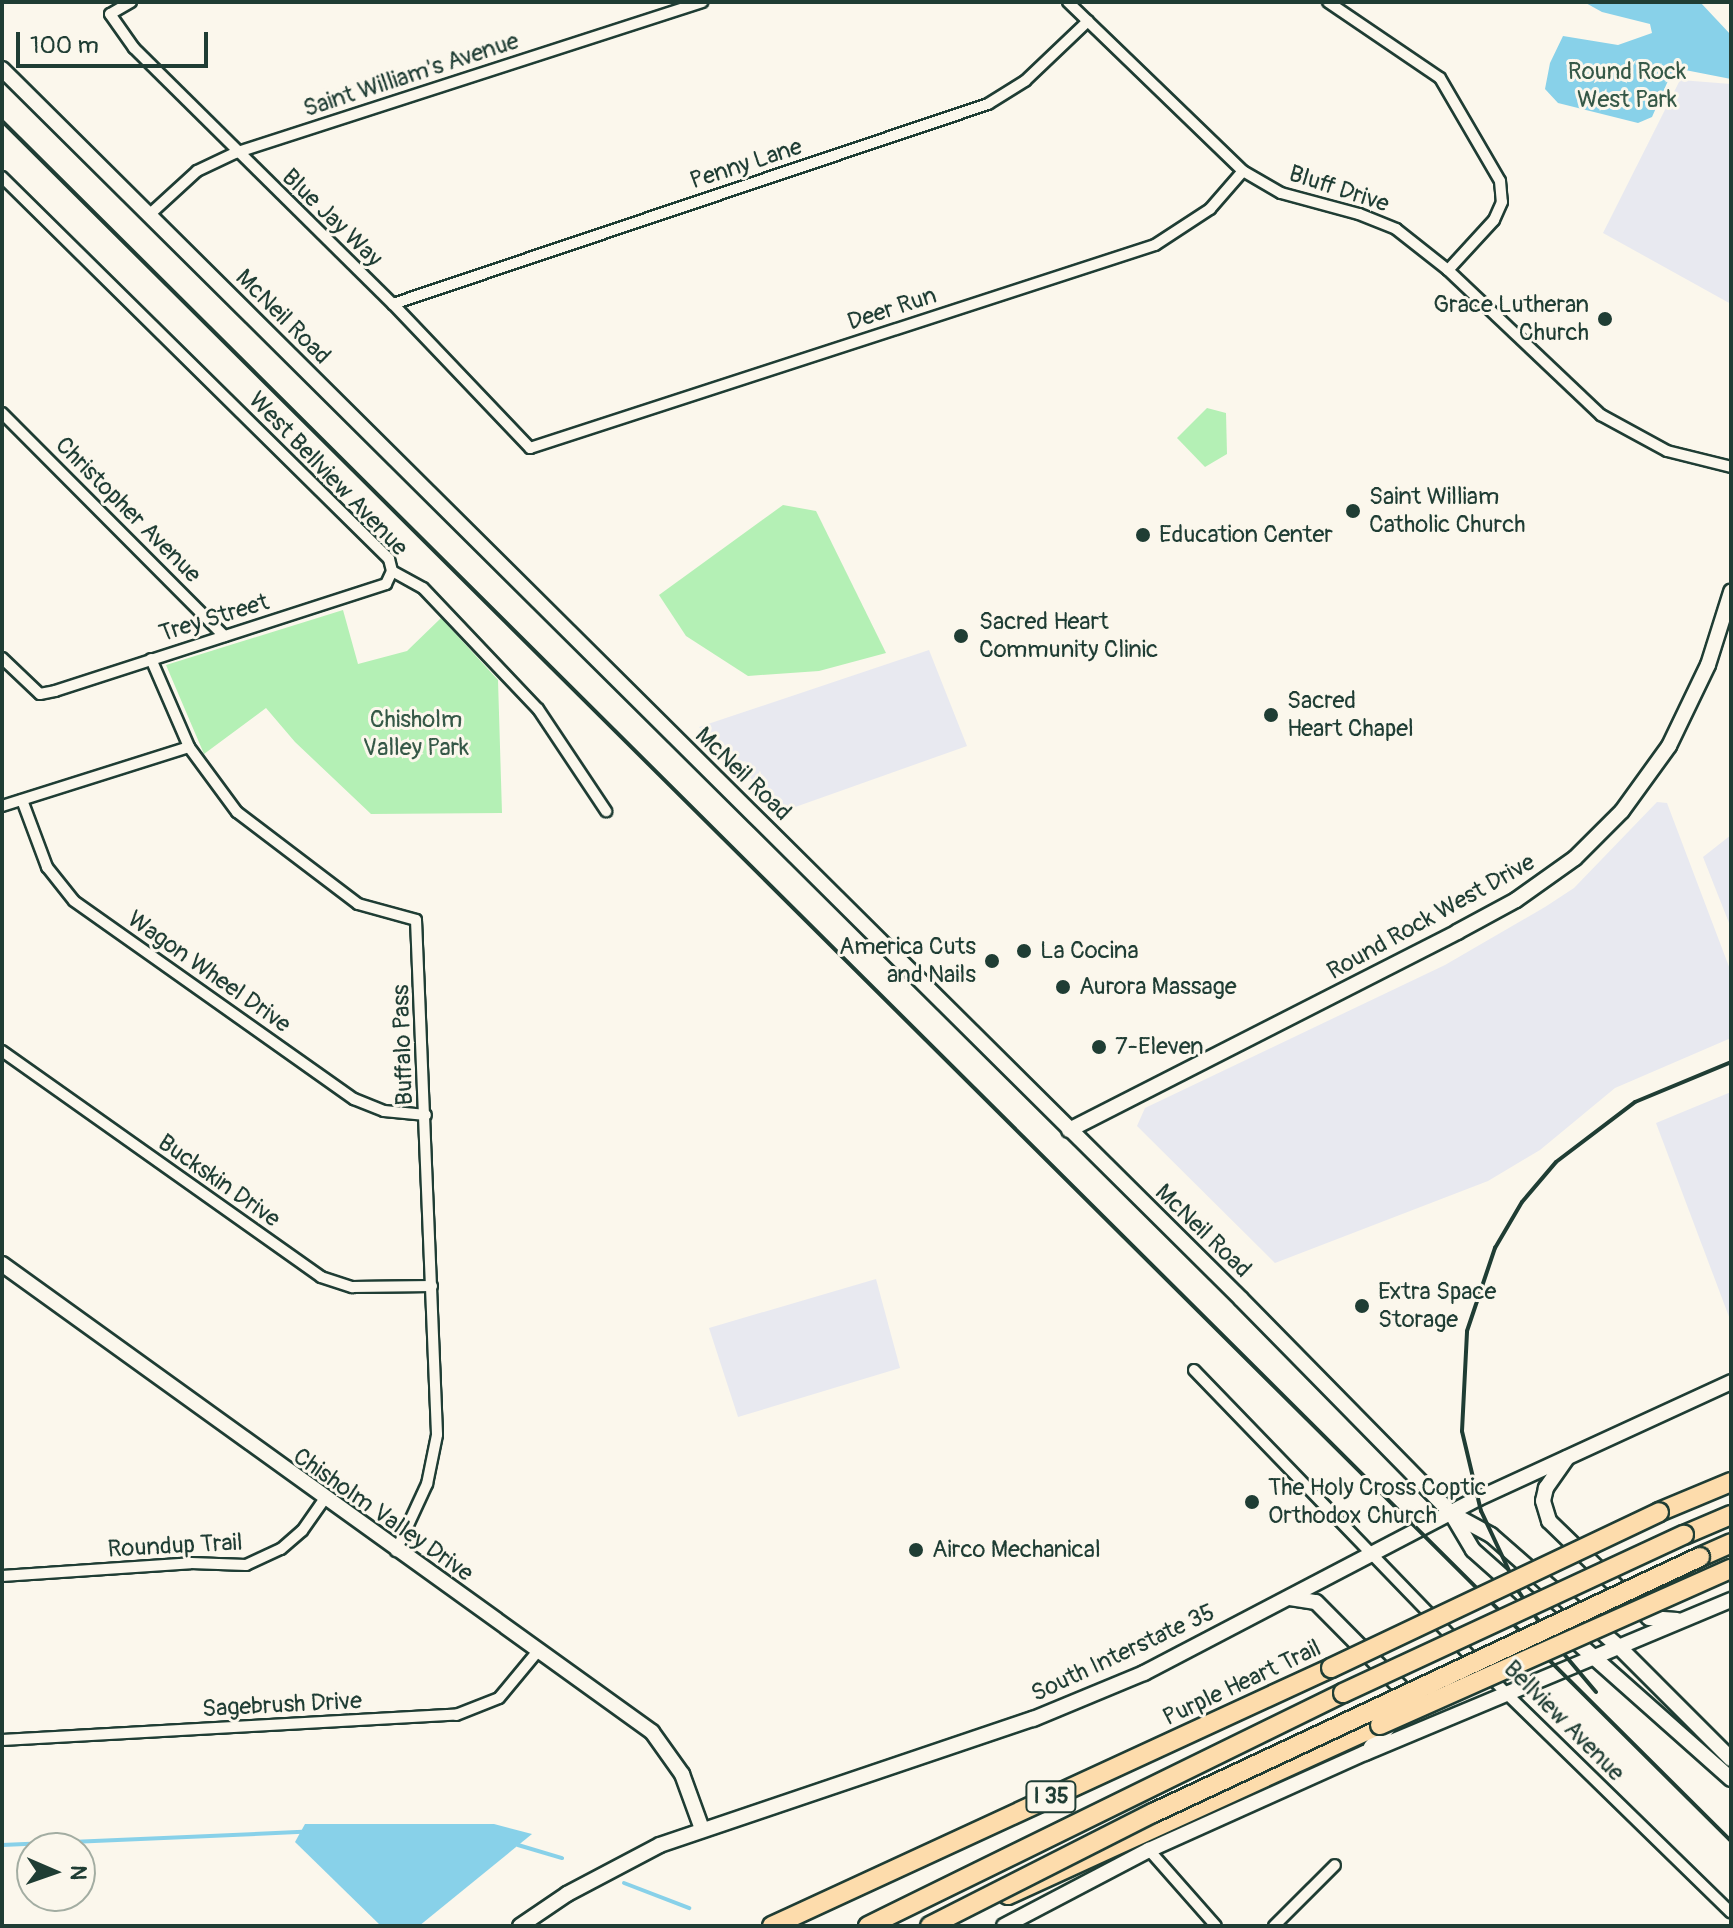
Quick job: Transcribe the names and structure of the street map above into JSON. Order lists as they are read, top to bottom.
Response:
{
  "streets": {
    "highway": ["Purple Heart Trail", "I 35"],
    "main road": [
      "McNeil Road",
      "Round Rock West Drive",
      "Chisholm Valley Drive",
      "South Interstate 35"
    ],
    "street": [
      "Saint William's Avenue",
      "Penny Lane",
      "Bluff Drive",
      "Blue Jay Way",
      "Deer Run",
      "West Bellview Avenue",
      "Christopher Avenue",
      "Trey Street",
      "Wagon Wheel Drive",
      "Buffalo Pass",
      "Buckskin Drive",
      "Roundup Trail",
      "Sagebrush Drive",
      "Bellview Avenue"
    ]
  },
  "crossings": [
    ["Saint William's Avenue", "Blue Jay Way"],
    ["Saint William's Avenue", "McNeil Road"],
    ["Penny Lane", "Bluff Drive"],
    ["Penny Lane", "Blue Jay Way"],
    ["Bluff Drive", "Deer Run"],
    ["Blue Jay Way", "Deer Run"],
    ["McNeil Road", "Round Rock West Drive"],
    ["McNeil Road", "South Interstate 35"],
    ["West Bellview Avenue", "Trey Street"],
    ["Christopher Avenue", "Trey Street"],
    ["Trey Street", "Buffalo Pass"],
    ["Wagon Wheel Drive", "Buffalo Pass"],
    ["Buffalo Pass", "Buckskin Drive"],
    ["Buffalo Pass", "Chisholm Valley Drive"],
    ["Chisholm Valley Drive", "Roundup Trail"],
    ["Chisholm Valley Drive", "South Interstate 35"],
    ["Chisholm Valley Drive", "Sagebrush Drive"],
    ["South Interstate 35", "Bellview Avenue"]
  ],
  "parks": ["Round Rock West Park", "Chisholm Valley Park"],
  "places": [
    "Grace Lutheran Church",
    "Saint William Catholic Church",
    "Education Center",
    "Sacred Heart Community Clinic",
    "Sacred Heart Chapel",
    "La Cocina",
    "America Cuts and Nails",
    "Aurora Massage",
    "7-Eleven",
    "Extra Space Storage",
    "The Holy Cross Coptic Orthodox Church",
    "Airco Mechanical"
  ],
  "scale_bar": "100 m",
  "north": "right"
}
